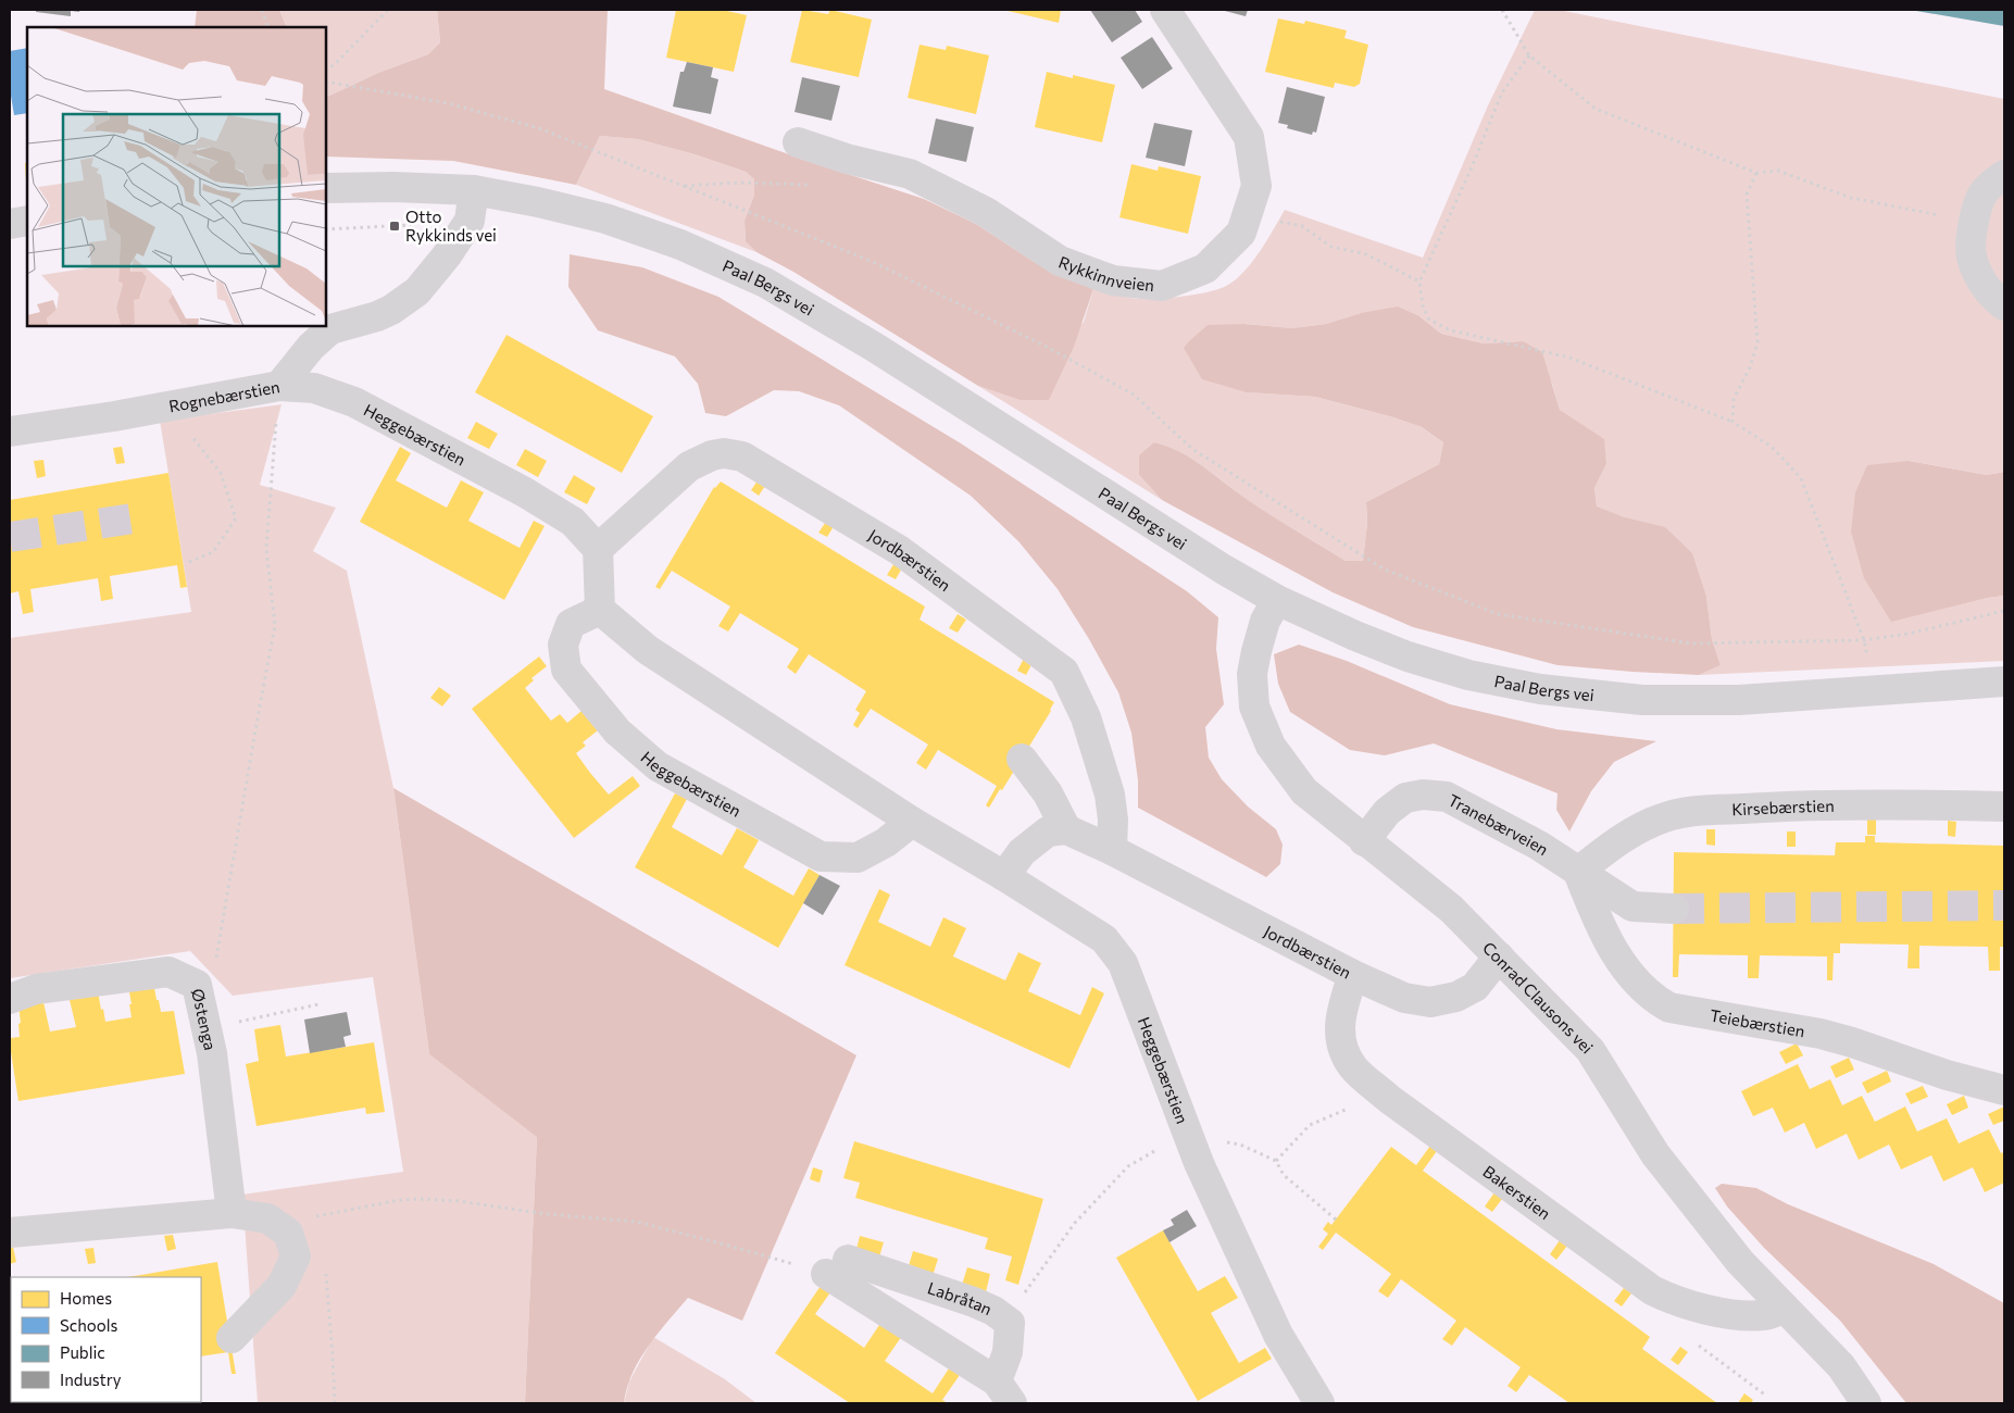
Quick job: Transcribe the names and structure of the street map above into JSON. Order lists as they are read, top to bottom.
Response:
{
  "streets": {
    "street": [
      "Rykkinnveien",
      "Paal Bergs vei",
      "Rognebærstien",
      "Heggebærstien",
      "Jordbærstien",
      "Kirsebærstien",
      "Tranebærveien",
      "Conrad Clausons vei",
      "Østenga",
      "Teiebærstien",
      "Bakerstien",
      "Labråtan"
    ]
  },
  "crossings": [
    ["Paal Bergs vei", "Rognebærstien"],
    ["Paal Bergs vei", "Conrad Clausons vei"],
    ["Rognebærstien", "Heggebærstien"],
    ["Heggebærstien", "Jordbærstien"],
    ["Jordbærstien", "Conrad Clausons vei"],
    ["Jordbærstien", "Bakerstien"],
    ["Kirsebærstien", "Tranebærveien"],
    ["Kirsebærstien", "Teiebærstien"],
    ["Tranebærveien", "Conrad Clausons vei"],
    ["Tranebærveien", "Teiebærstien"],
    ["Conrad Clausons vei", "Bakerstien"]
  ],
  "places": {
    "transit": ["Otto Rykkinds vei"]
  },
  "legend": [
    "Homes",
    "Schools",
    "Public",
    "Industry"
  ]
}
